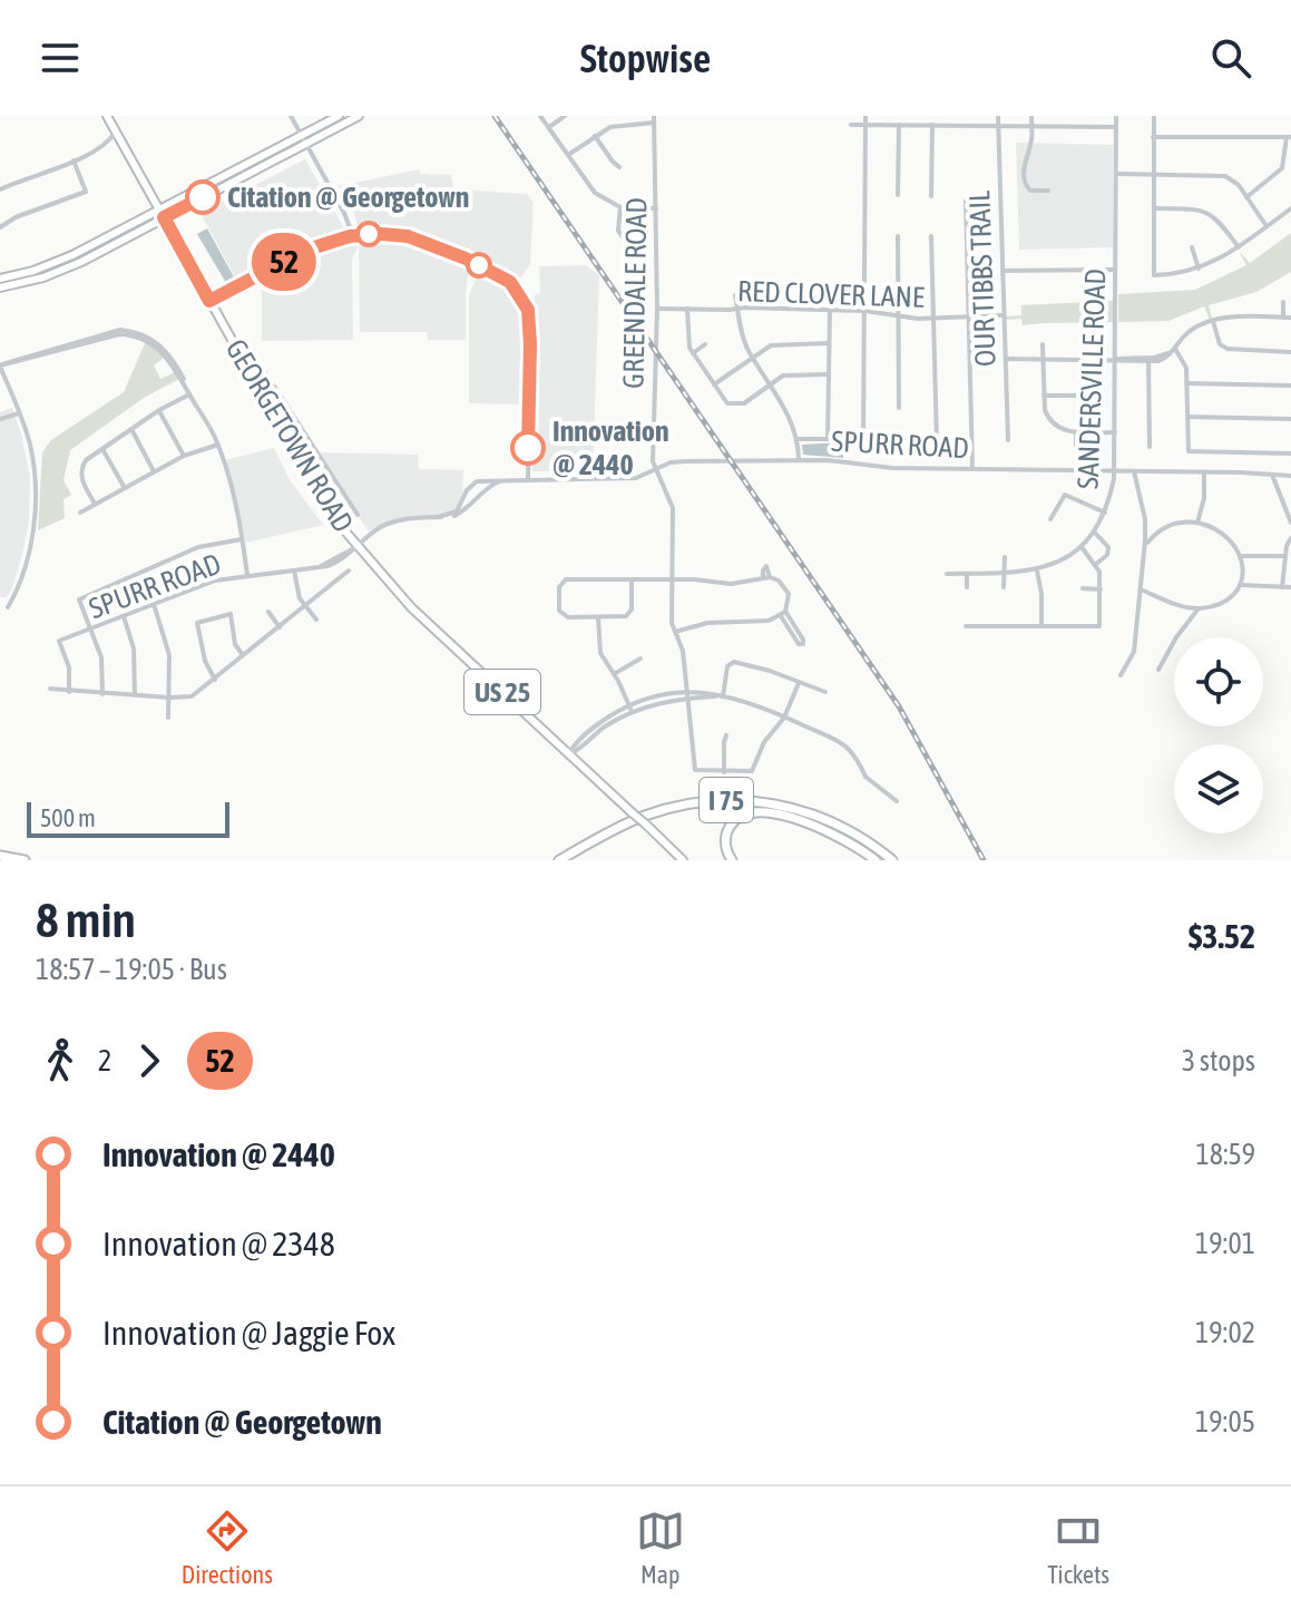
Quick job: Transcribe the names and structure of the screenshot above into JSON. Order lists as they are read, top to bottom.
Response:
{
  "streets": {
    "highway": ["I 75"],
    "main road": ["GEORGETOWN ROAD", "US 25"],
    "street": [
      "OUR TIBBS TRAIL",
      "GREENDALE ROAD",
      "RED CLOVER LANE",
      "SANDERSVILLE ROAD",
      "SPURR ROAD"
    ]
  },
  "crossings": [
    ["OUR TIBBS TRAIL", "RED CLOVER LANE"],
    ["GREENDALE ROAD", "RED CLOVER LANE"],
    ["GREENDALE ROAD", "SPURR ROAD"],
    ["SANDERSVILLE ROAD", "SPURR ROAD"],
    ["GEORGETOWN ROAD", "SPURR ROAD"]
  ],
  "places": ["Citation @ Georgetown", "Innovation @ 2440"],
  "lines": ["bus line 52"],
  "scale_bar": "500 m",
  "page": {
    "header": "Stopwise",
    "on_map": "52",
    "scale": "500 m",
    "heading": ["8 min", "18:57 – 19:05 · Bus", "$3.52"],
    "legs": ["2", "52", "3 stops"],
    "list": [
      {
        "name": "Innovation @ 2440",
        "value": "18:59"
      },
      {
        "name": "Innovation @ 2348",
        "value": "19:01"
      },
      {
        "name": "Innovation @ Jaggie Fox",
        "value": "19:02"
      },
      {
        "name": "Citation @ Georgetown",
        "value": "19:05"
      }
    ],
    "tabs": ["Directions", "Map", "Tickets"]
  }
}
